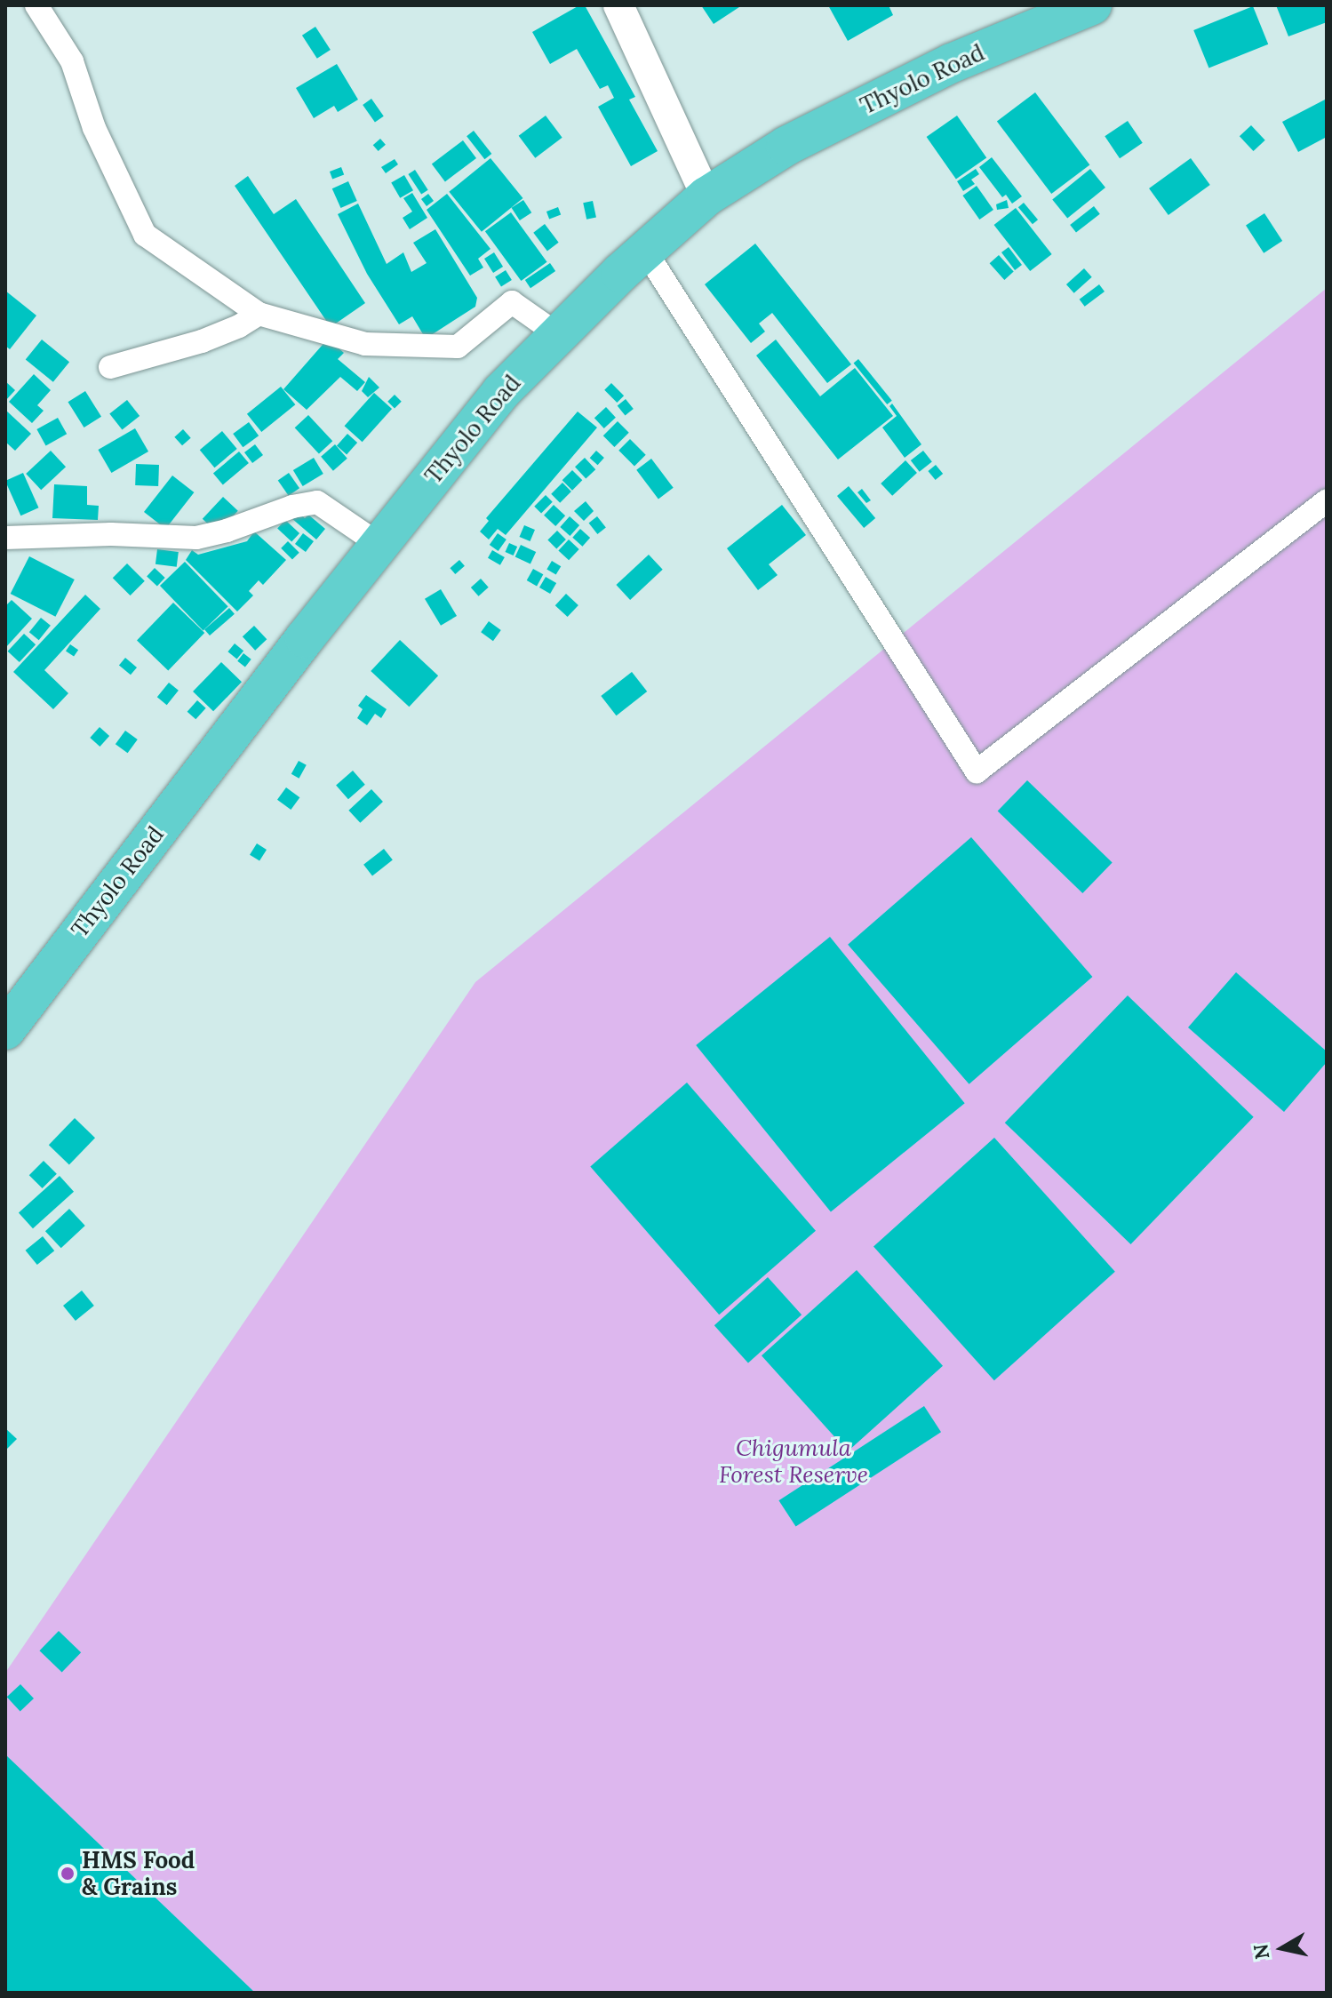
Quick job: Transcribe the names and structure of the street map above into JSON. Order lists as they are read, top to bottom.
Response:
{
  "streets": {
    "highway": ["Thyolo Road"]
  },
  "parks": ["Chigumula Forest Reserve"],
  "places": ["HMS Food & Grains"],
  "north": "left"
}
